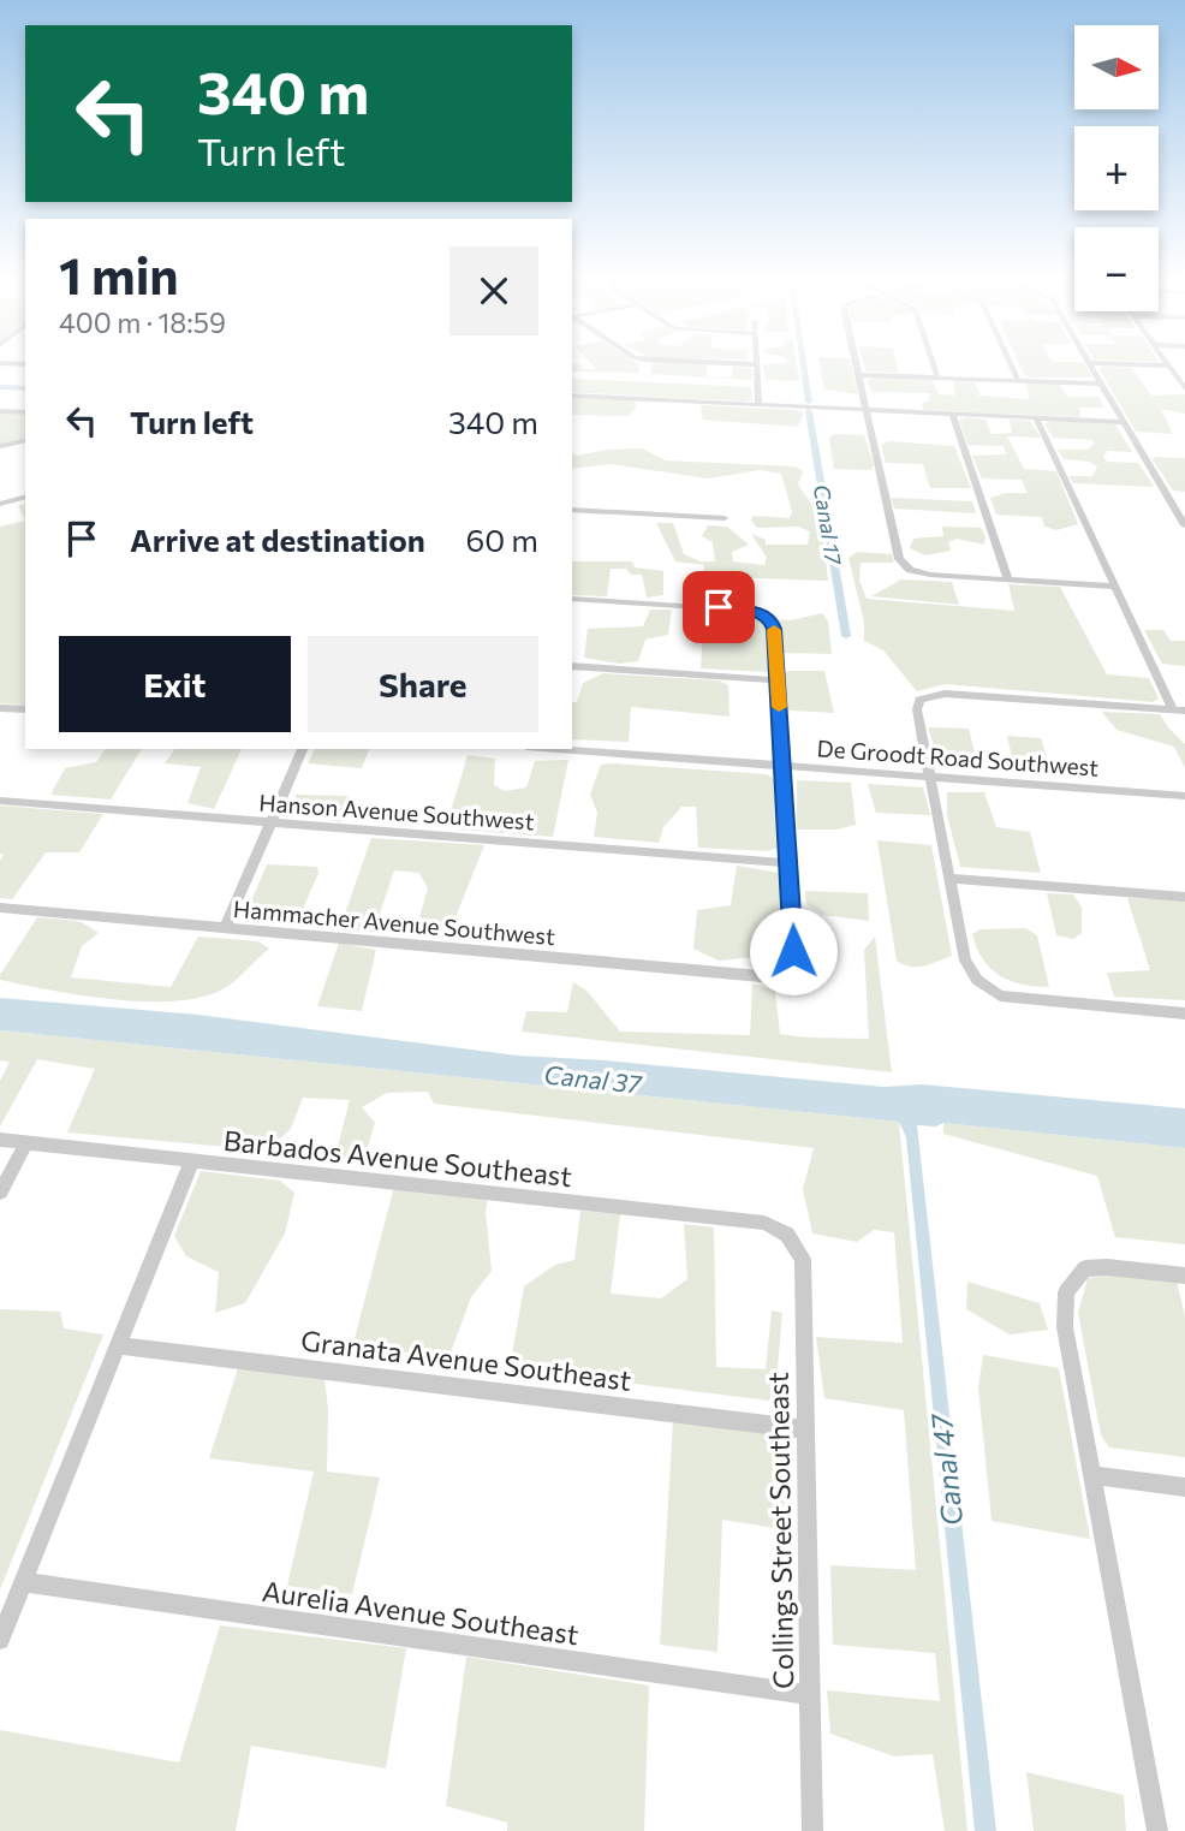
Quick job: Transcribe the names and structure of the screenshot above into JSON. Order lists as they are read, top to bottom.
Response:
{
  "streets": {
    "street": [
      "De Groodt Road Southwest",
      "Hanson Avenue Southwest",
      "Hammacher Avenue Southwest",
      "Barbados Avenue Southeast",
      "Granata Avenue Southeast",
      "Collings Street Southeast",
      "Aurelia Avenue Southeast"
    ]
  },
  "crossings": [
    ["Hanson Avenue Southwest", "Hammacher Avenue Southwest"],
    ["Barbados Avenue Southeast", "Collings Street Southeast"],
    ["Granata Avenue Southeast", "Collings Street Southeast"],
    ["Collings Street Southeast", "Aurelia Avenue Southeast"]
  ],
  "water": ["Canal 17", "Canal 37", "Canal 47"],
  "north": "right",
  "page": {
    "map_buttons": ["+", "−"],
    "turn": ["340 m", "Turn left"],
    "heading": ["1 min", "400 m · 18:59"],
    "list": [
      {
        "name": "Turn left",
        "value": "340 m"
      },
      {
        "name": "Arrive at destination",
        "value": "60 m"
      }
    ],
    "buttons": ["Exit", "Share"]
  }
}
